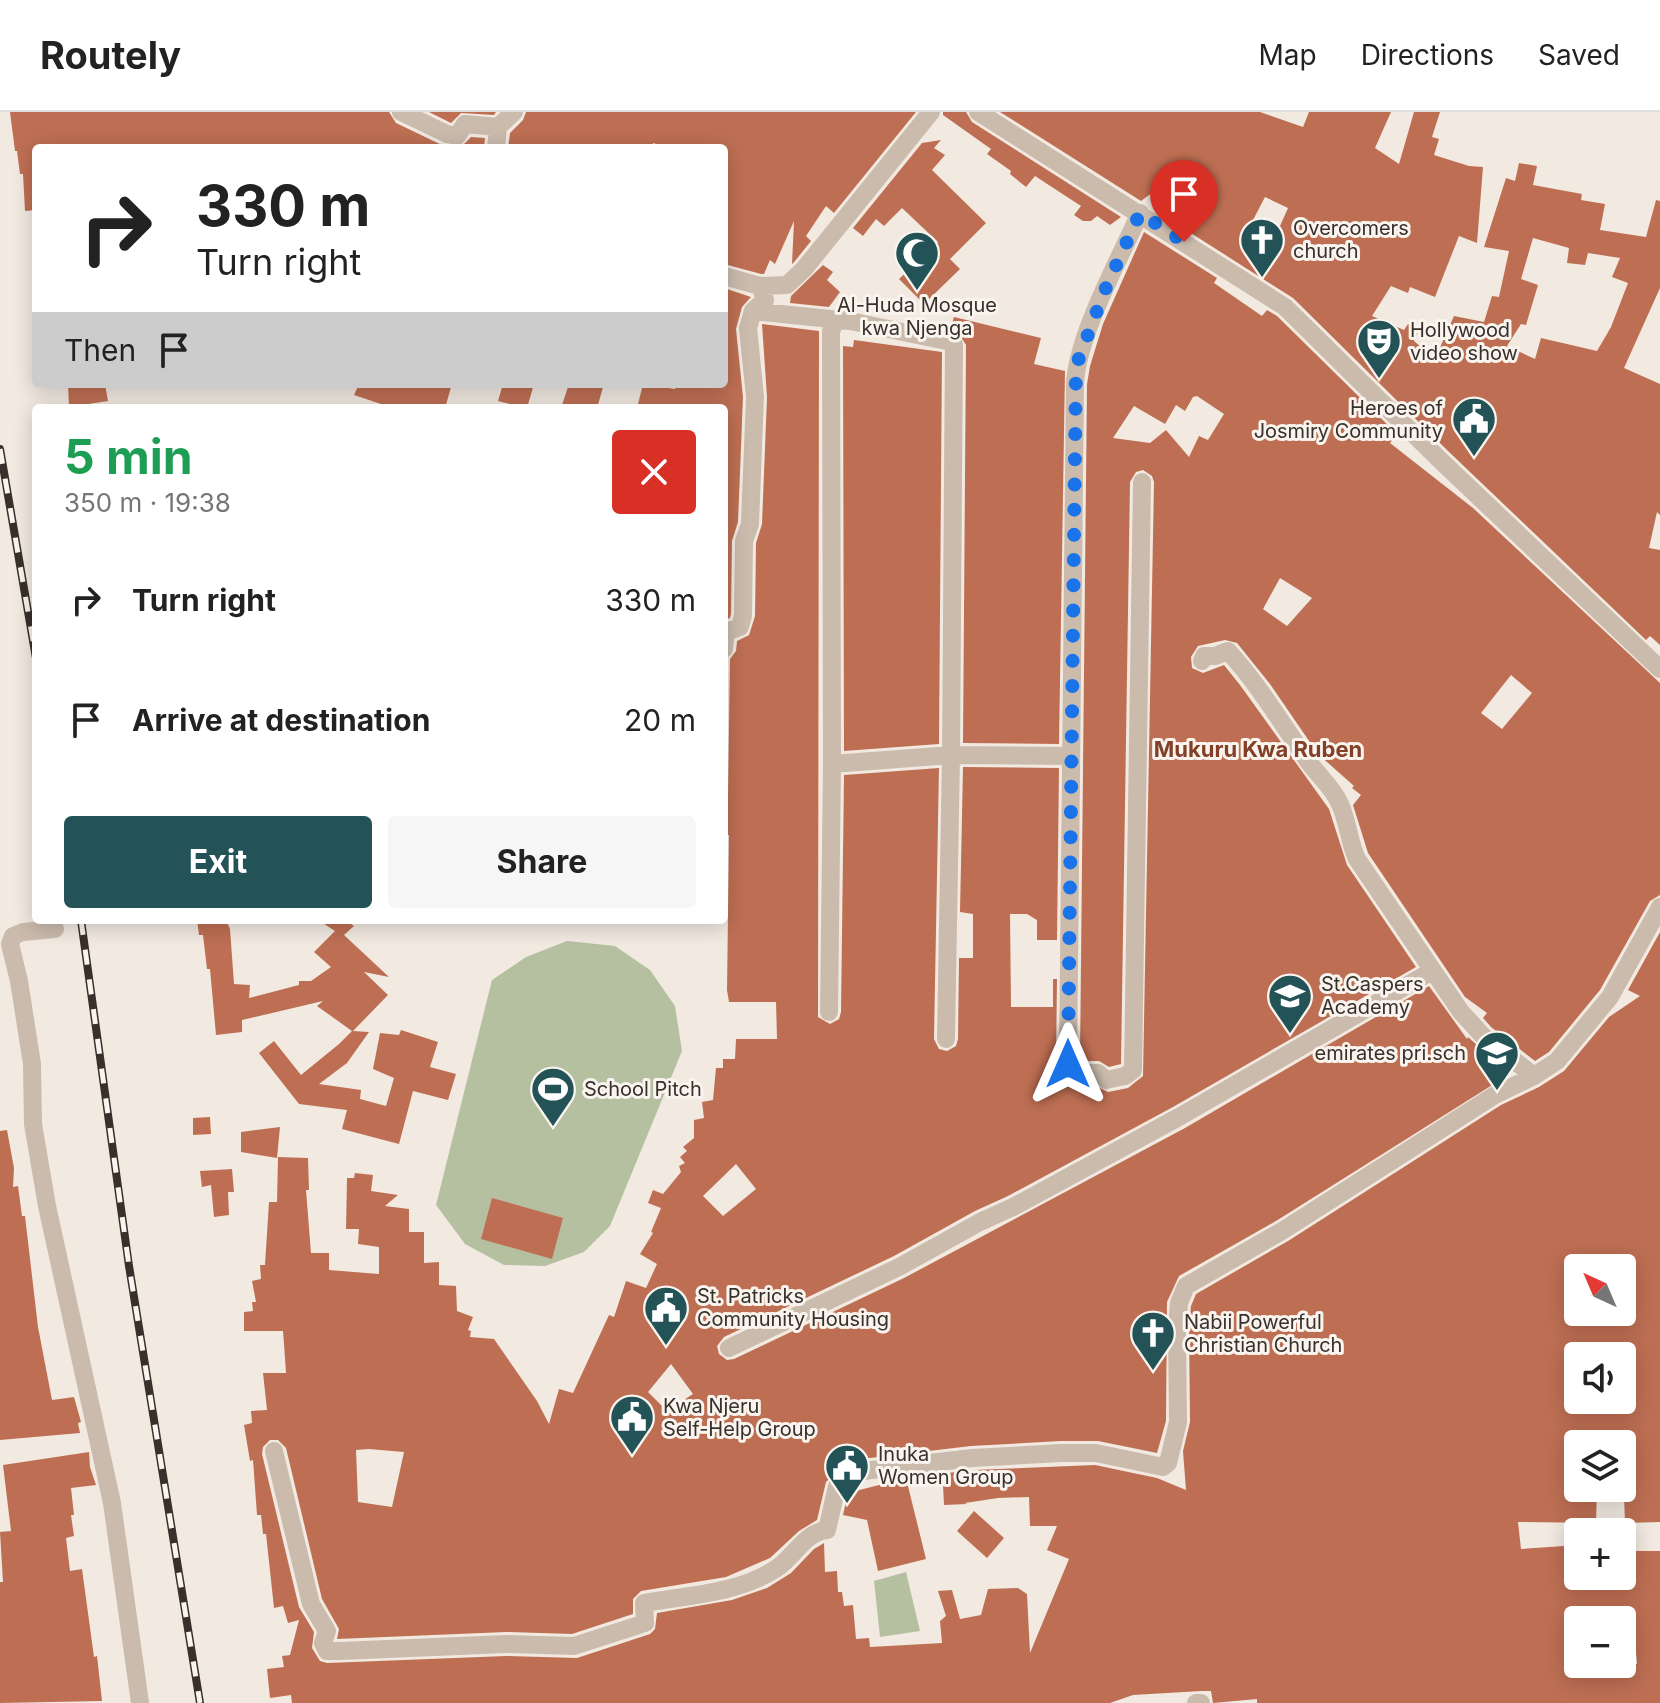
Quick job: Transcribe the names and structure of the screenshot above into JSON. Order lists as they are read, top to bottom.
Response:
{
  "districts": ["Mukuru Kwa Ruben"],
  "places": {
    "church": ["Overcomers church", "Nabii Powerful Christian Church"],
    "mosque": ["Al-Huda Mosque kwa Njenga"],
    "theatre": ["Hollywood video show"],
    "public building": [
      "Heroes of Josmiry Community",
      "St. Patricks Community Housing",
      "Kwa Njeru Self-Help Group",
      "Inuka Women Group"
    ],
    "school or university": ["St.Caspers Academy", "emirates pri.sch"],
    "sports": ["School Pitch"]
  },
  "north": "top left",
  "page": {
    "header": "Routely",
    "nav": ["Map", "Directions", "Saved"],
    "turn": ["330 m", "Turn right"],
    "then": "Then",
    "heading": ["5 min", "350 m · 19:38"],
    "list": [
      {
        "name": "Turn right",
        "value": "330 m"
      },
      {
        "name": "Arrive at destination",
        "value": "20 m"
      }
    ],
    "buttons": ["Exit", "Share"],
    "map_buttons": ["+", "−"]
  }
}
